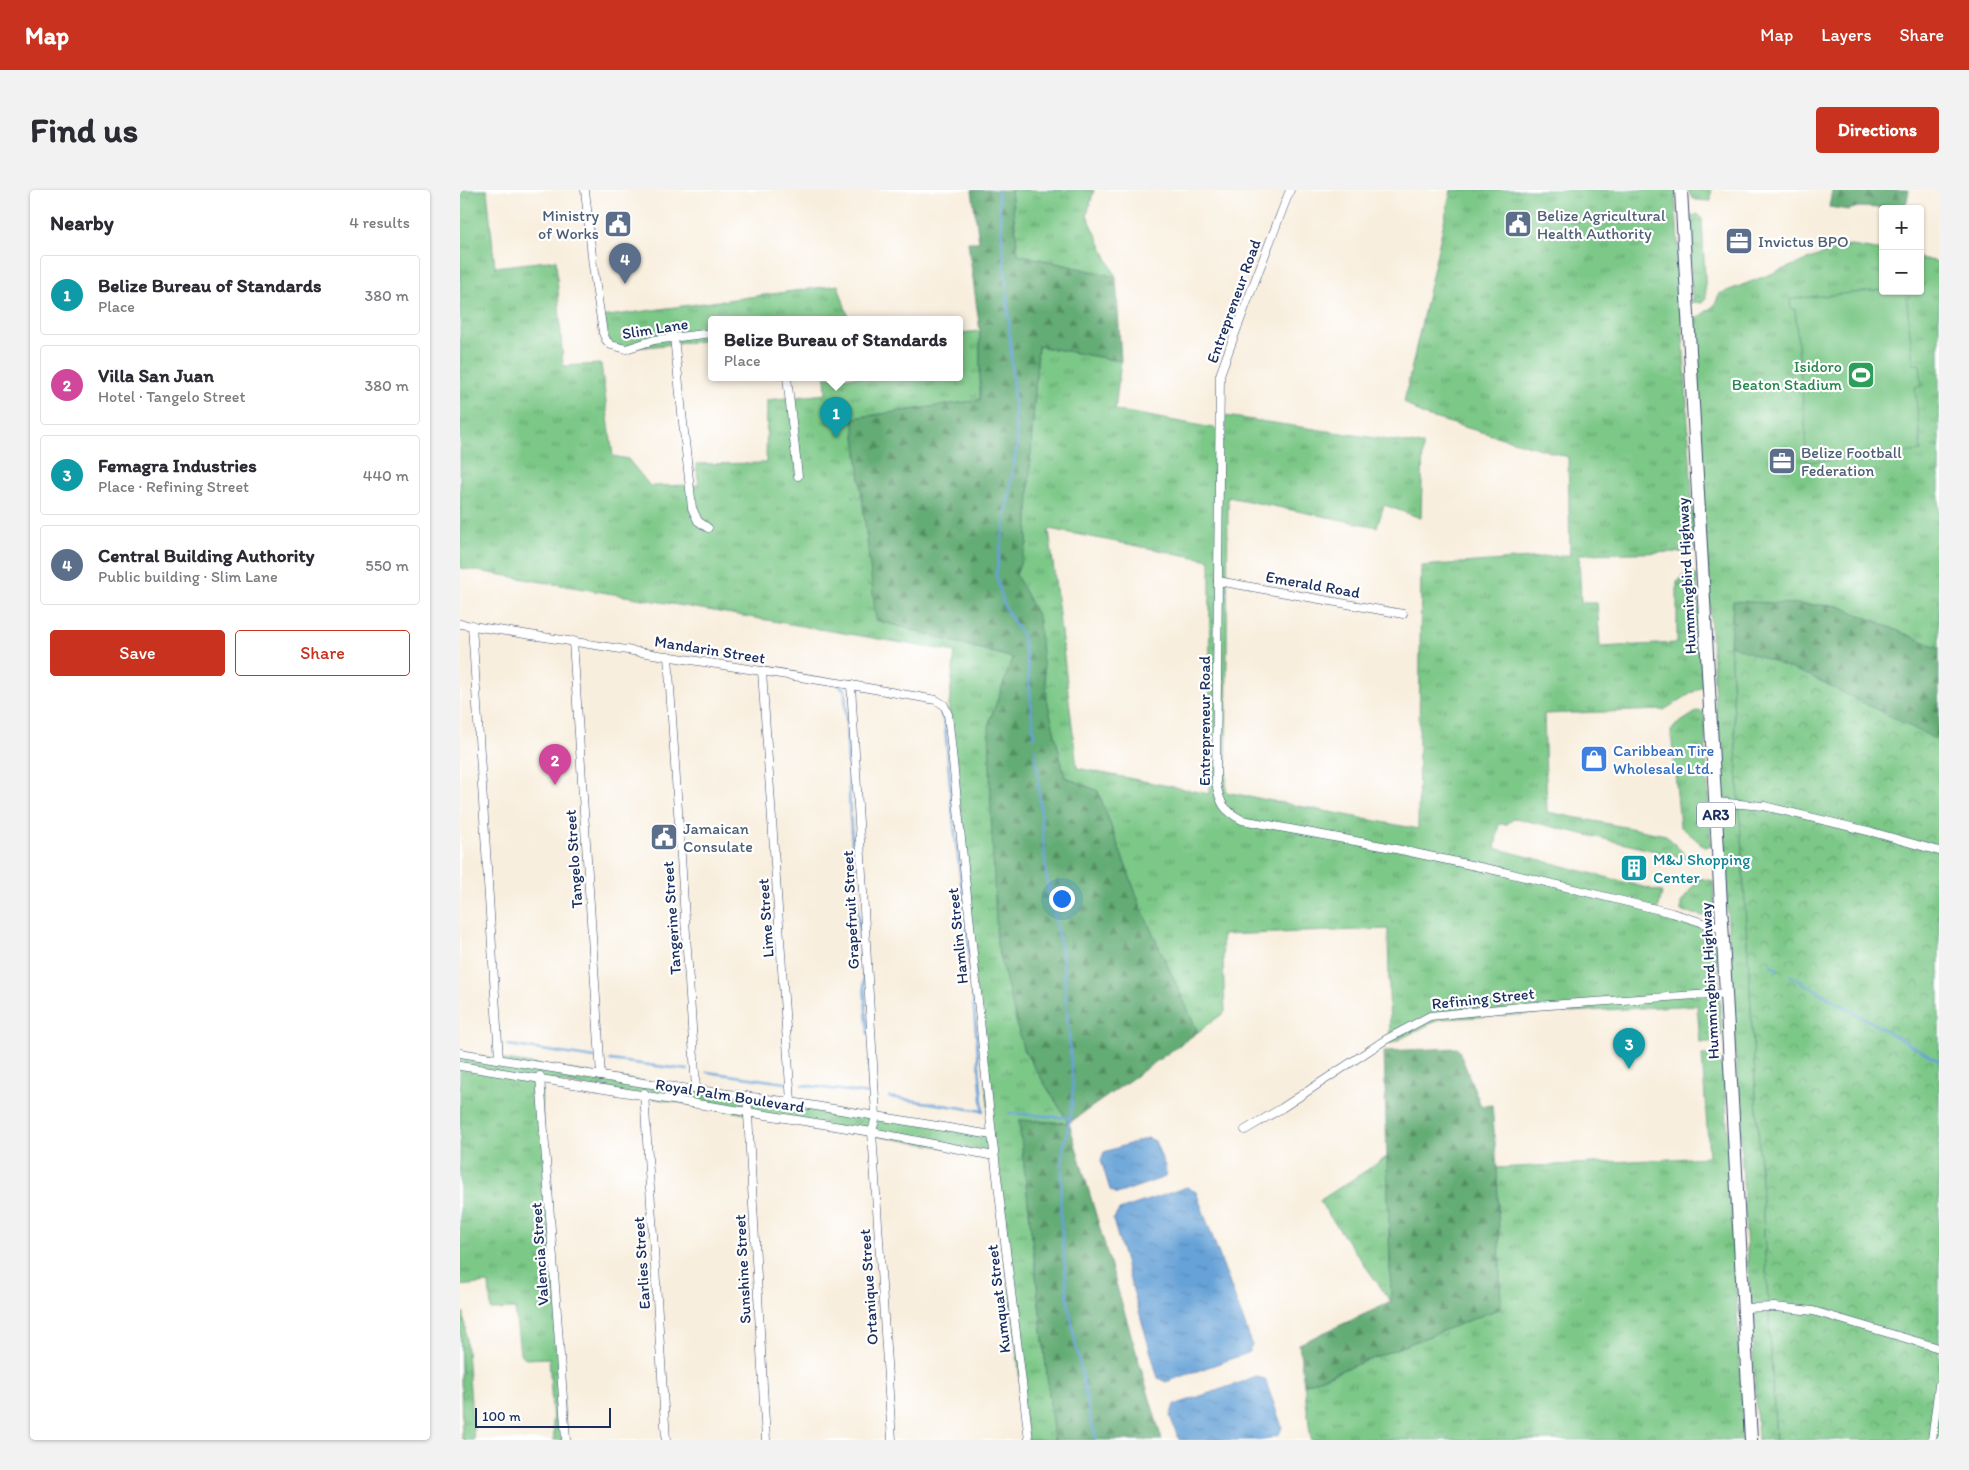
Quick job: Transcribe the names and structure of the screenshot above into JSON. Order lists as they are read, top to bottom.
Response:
{
  "streets": {
    "main road": ["Hummingbird Highway", "AR3"],
    "street": [
      "Entrepreneur Road",
      "Slim Lane",
      "Emerald Road",
      "Mandarin Street",
      "Tangelo Street",
      "Grapefruit Street",
      "Tangerine Street",
      "Lime Street",
      "Hamlin Street",
      "Refining Street",
      "Royal Palm Boulevard",
      "Valencia Street",
      "Earlies Street",
      "Sunshine Street",
      "Ortanique Street",
      "Kumquat Street"
    ]
  },
  "crossings": [
    ["Entrepreneur Road", "Hummingbird Highway"],
    ["Entrepreneur Road", "Emerald Road"],
    ["Hummingbird Highway", "Refining Street"],
    ["Mandarin Street", "Tangelo Street"],
    ["Mandarin Street", "Grapefruit Street"],
    ["Mandarin Street", "Tangerine Street"],
    ["Mandarin Street", "Lime Street"],
    ["Mandarin Street", "Hamlin Street"],
    ["Tangelo Street", "Royal Palm Boulevard"],
    ["Grapefruit Street", "Royal Palm Boulevard"],
    ["Grapefruit Street", "Ortanique Street"],
    ["Tangerine Street", "Royal Palm Boulevard"],
    ["Lime Street", "Royal Palm Boulevard"],
    ["Hamlin Street", "Royal Palm Boulevard"],
    ["Hamlin Street", "Kumquat Street"],
    ["Royal Palm Boulevard", "Valencia Street"],
    ["Royal Palm Boulevard", "Earlies Street"],
    ["Royal Palm Boulevard", "Sunshine Street"],
    ["Royal Palm Boulevard", "Ortanique Street"],
    ["Royal Palm Boulevard", "Kumquat Street"]
  ],
  "places": {
    "public building": ["Ministry of Works", "Belize Agricultural Health Authority", "Jamaican Consulate"],
    "office": ["Invictus BPO", "Belize Football Federation"],
    "sports": ["Isidoro Beaton Stadium"],
    "shop": ["Caribbean Tire Wholesale Ltd."],
    "building": ["M&J Shopping Center"]
  },
  "scale_bar": "100 m",
  "page": {
    "header": "Map",
    "nav": ["Map", "Layers", "Share"],
    "buttons": [
      "Directions",
      ["Save", "Share"]
    ],
    "title": "Find us",
    "heading": ["Nearby", "4 results"],
    "map_buttons": ["+", "−"],
    "pins": [
      "4",
      "1",
      "2",
      "3"
    ],
    "list": [
      {
        "mark": "1",
        "name": "Belize Bureau of Standards",
        "note": "Place",
        "value": "380 m"
      },
      {
        "mark": "2",
        "name": "Villa San Juan",
        "note": "Hotel · Tangelo Street",
        "value": "380 m"
      },
      {
        "mark": "3",
        "name": "Femagra Industries",
        "note": "Place · Refining Street",
        "value": "440 m"
      },
      {
        "mark": "4",
        "name": "Central Building Authority",
        "note": "Public building · Slim Lane",
        "value": "550 m"
      }
    ],
    "popup": ["Belize Bureau of Standards", "Place"],
    "scale": "100 m"
  }
}
